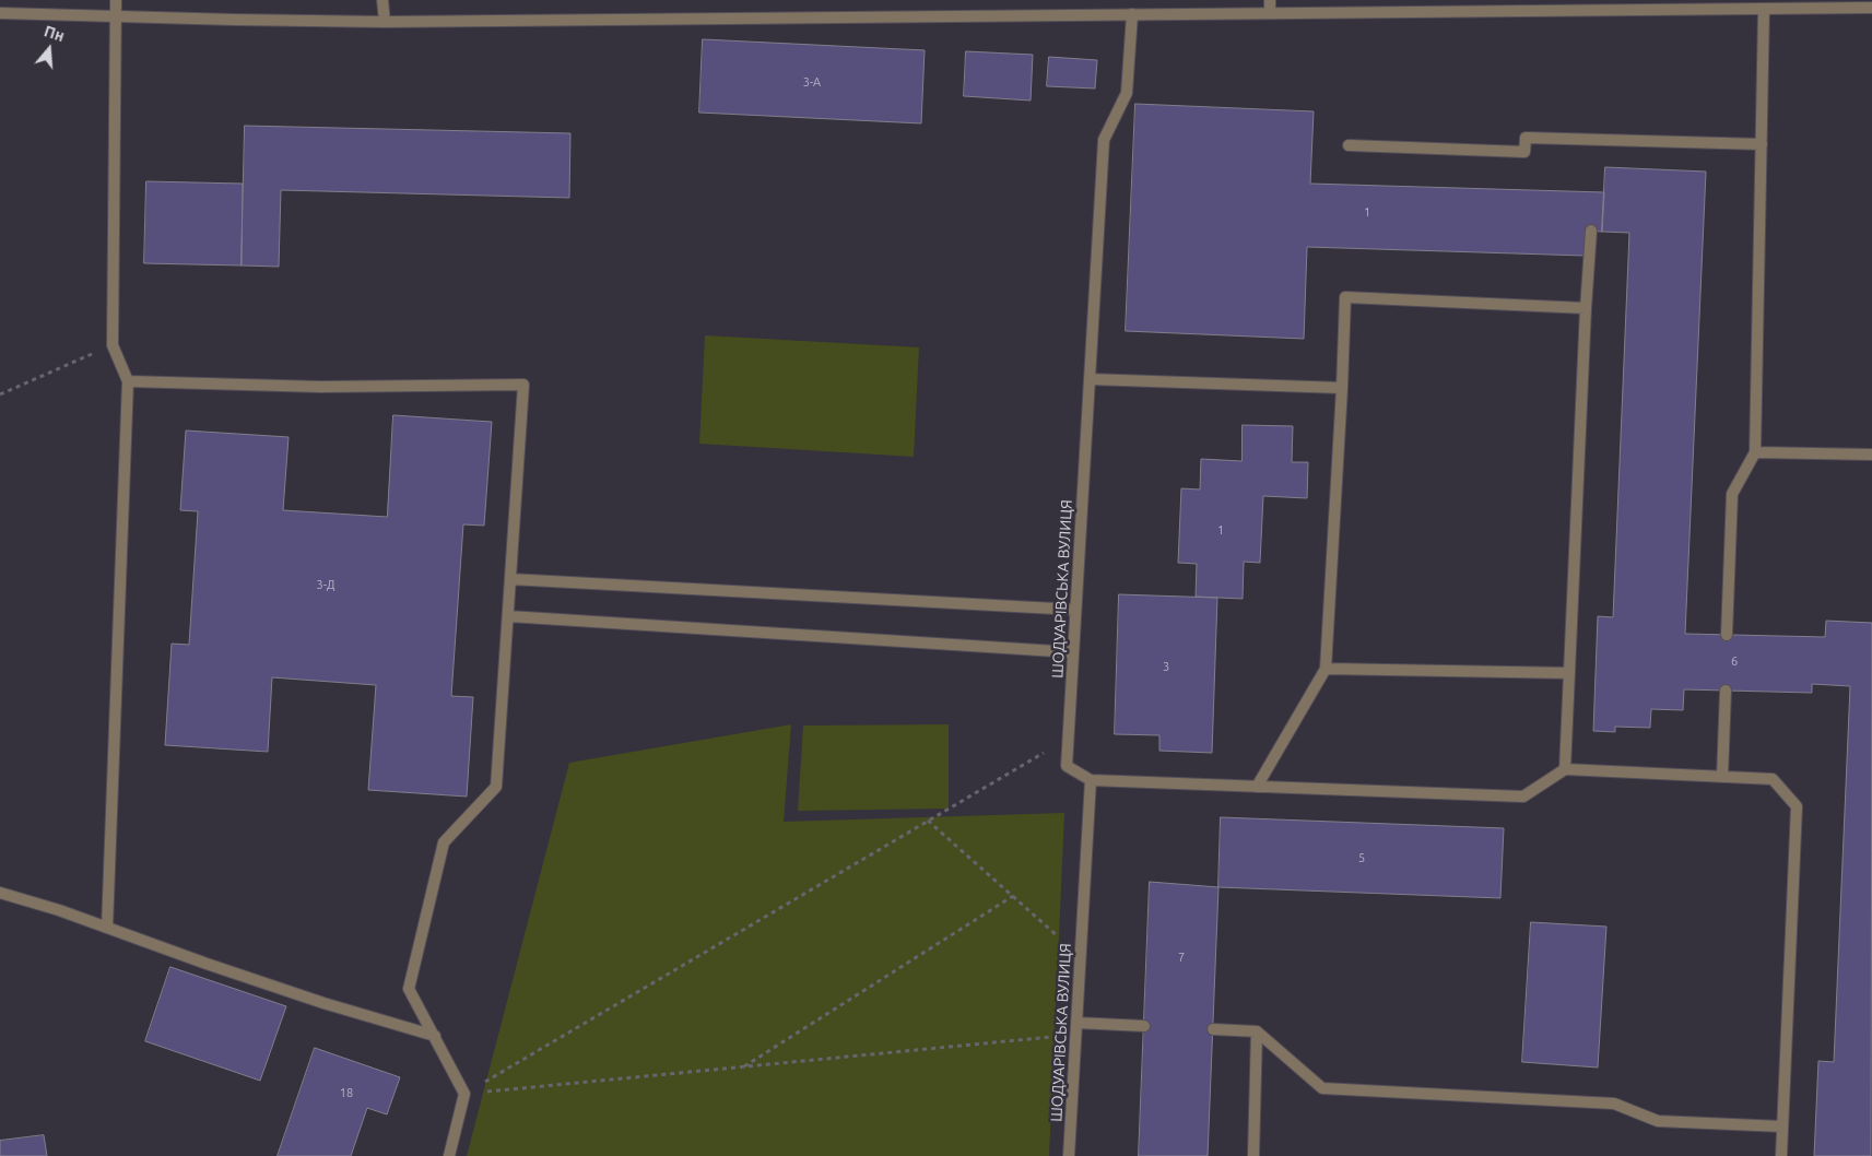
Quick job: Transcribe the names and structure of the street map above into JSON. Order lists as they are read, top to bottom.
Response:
{
  "streets": {
    "street": ["ШОДУАРІВСЬКА ВУЛИЦЯ"]
  },
  "house_numbers": [
    "3-А",
    "1",
    "1",
    "3-Д",
    "6",
    "3",
    "5",
    "7",
    "18"
  ],
  "north": "top"
}
